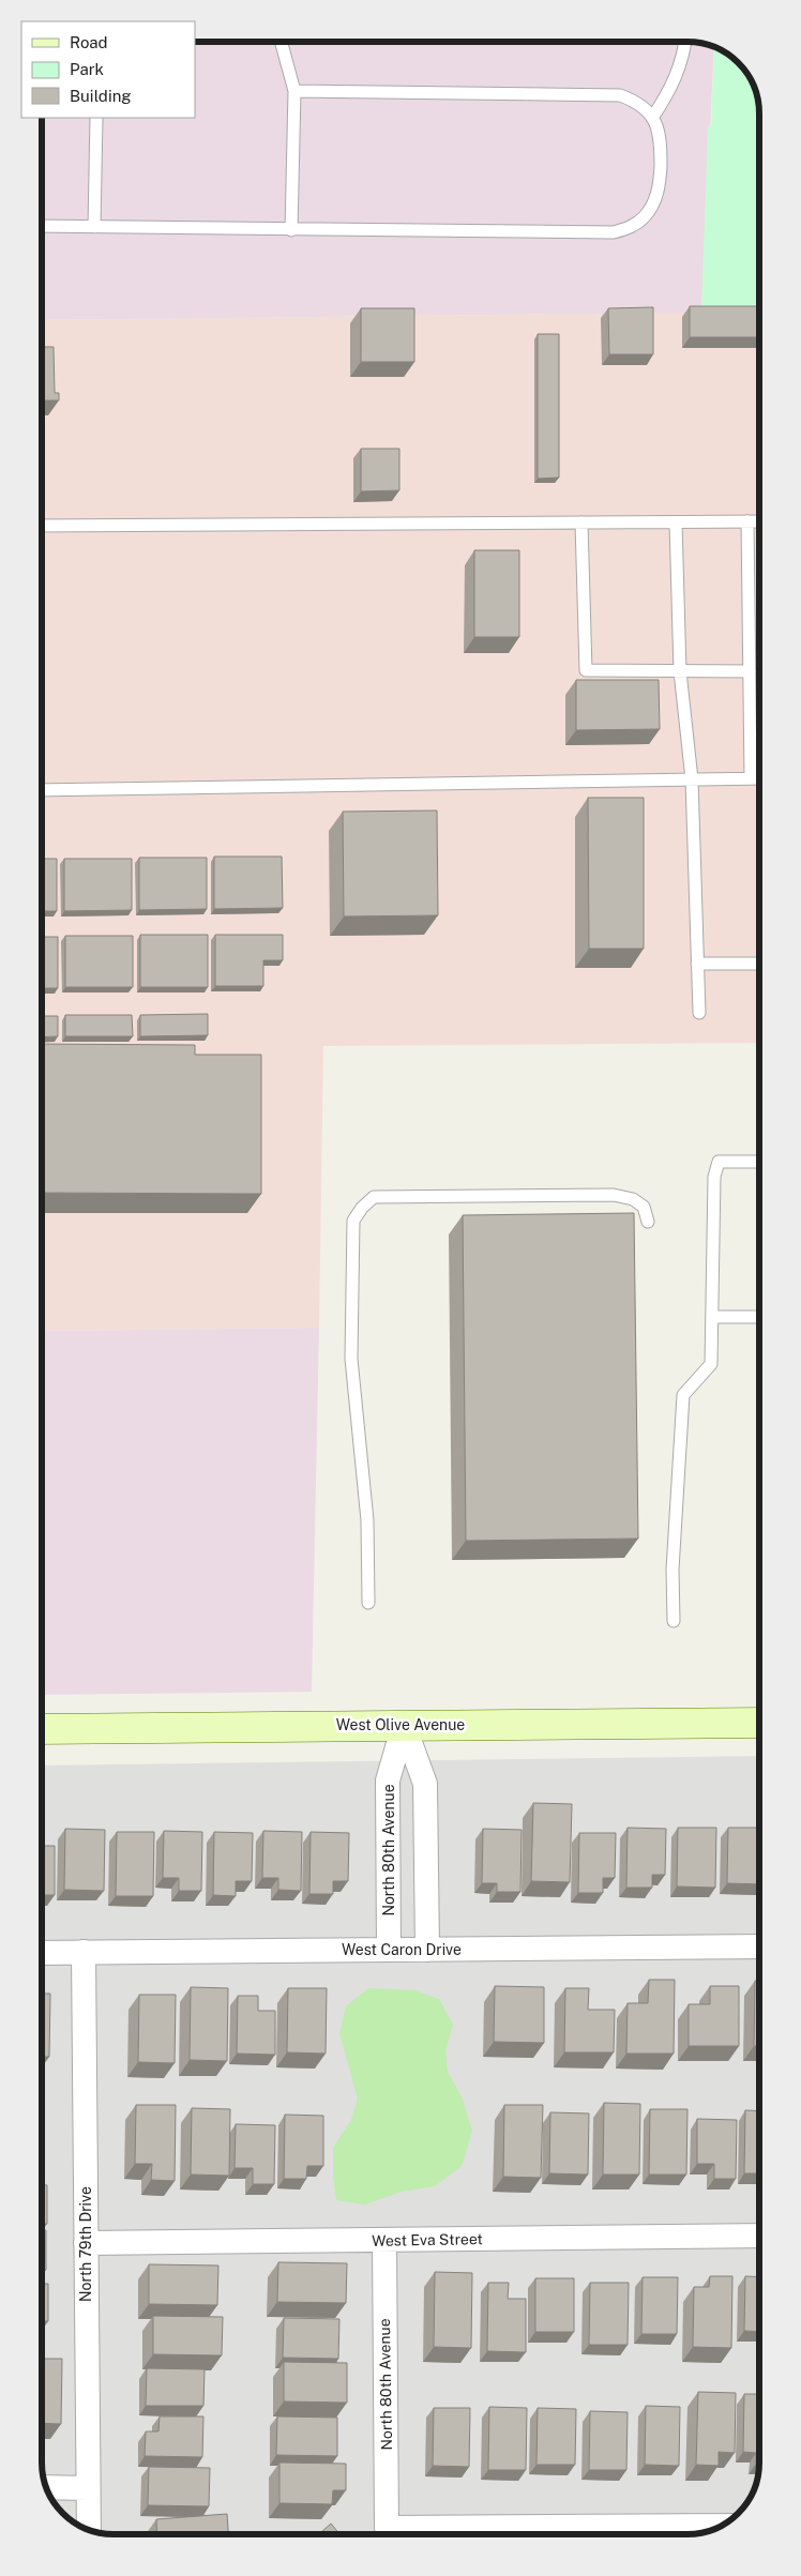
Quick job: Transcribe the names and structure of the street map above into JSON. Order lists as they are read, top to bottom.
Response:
{
  "streets": {
    "main road": ["West Olive Avenue"],
    "street": [
      "North 80th Avenue",
      "West Caron Drive",
      "West Eva Street",
      "North 79th Drive"
    ]
  },
  "crossings": [
    ["West Olive Avenue", "North 80th Avenue"],
    ["North 80th Avenue", "West Caron Drive"],
    ["North 80th Avenue", "West Eva Street"],
    ["West Caron Drive", "North 79th Drive"],
    ["West Eva Street", "North 79th Drive"]
  ],
  "legend": ["Road", "Park", "Building"]
}
